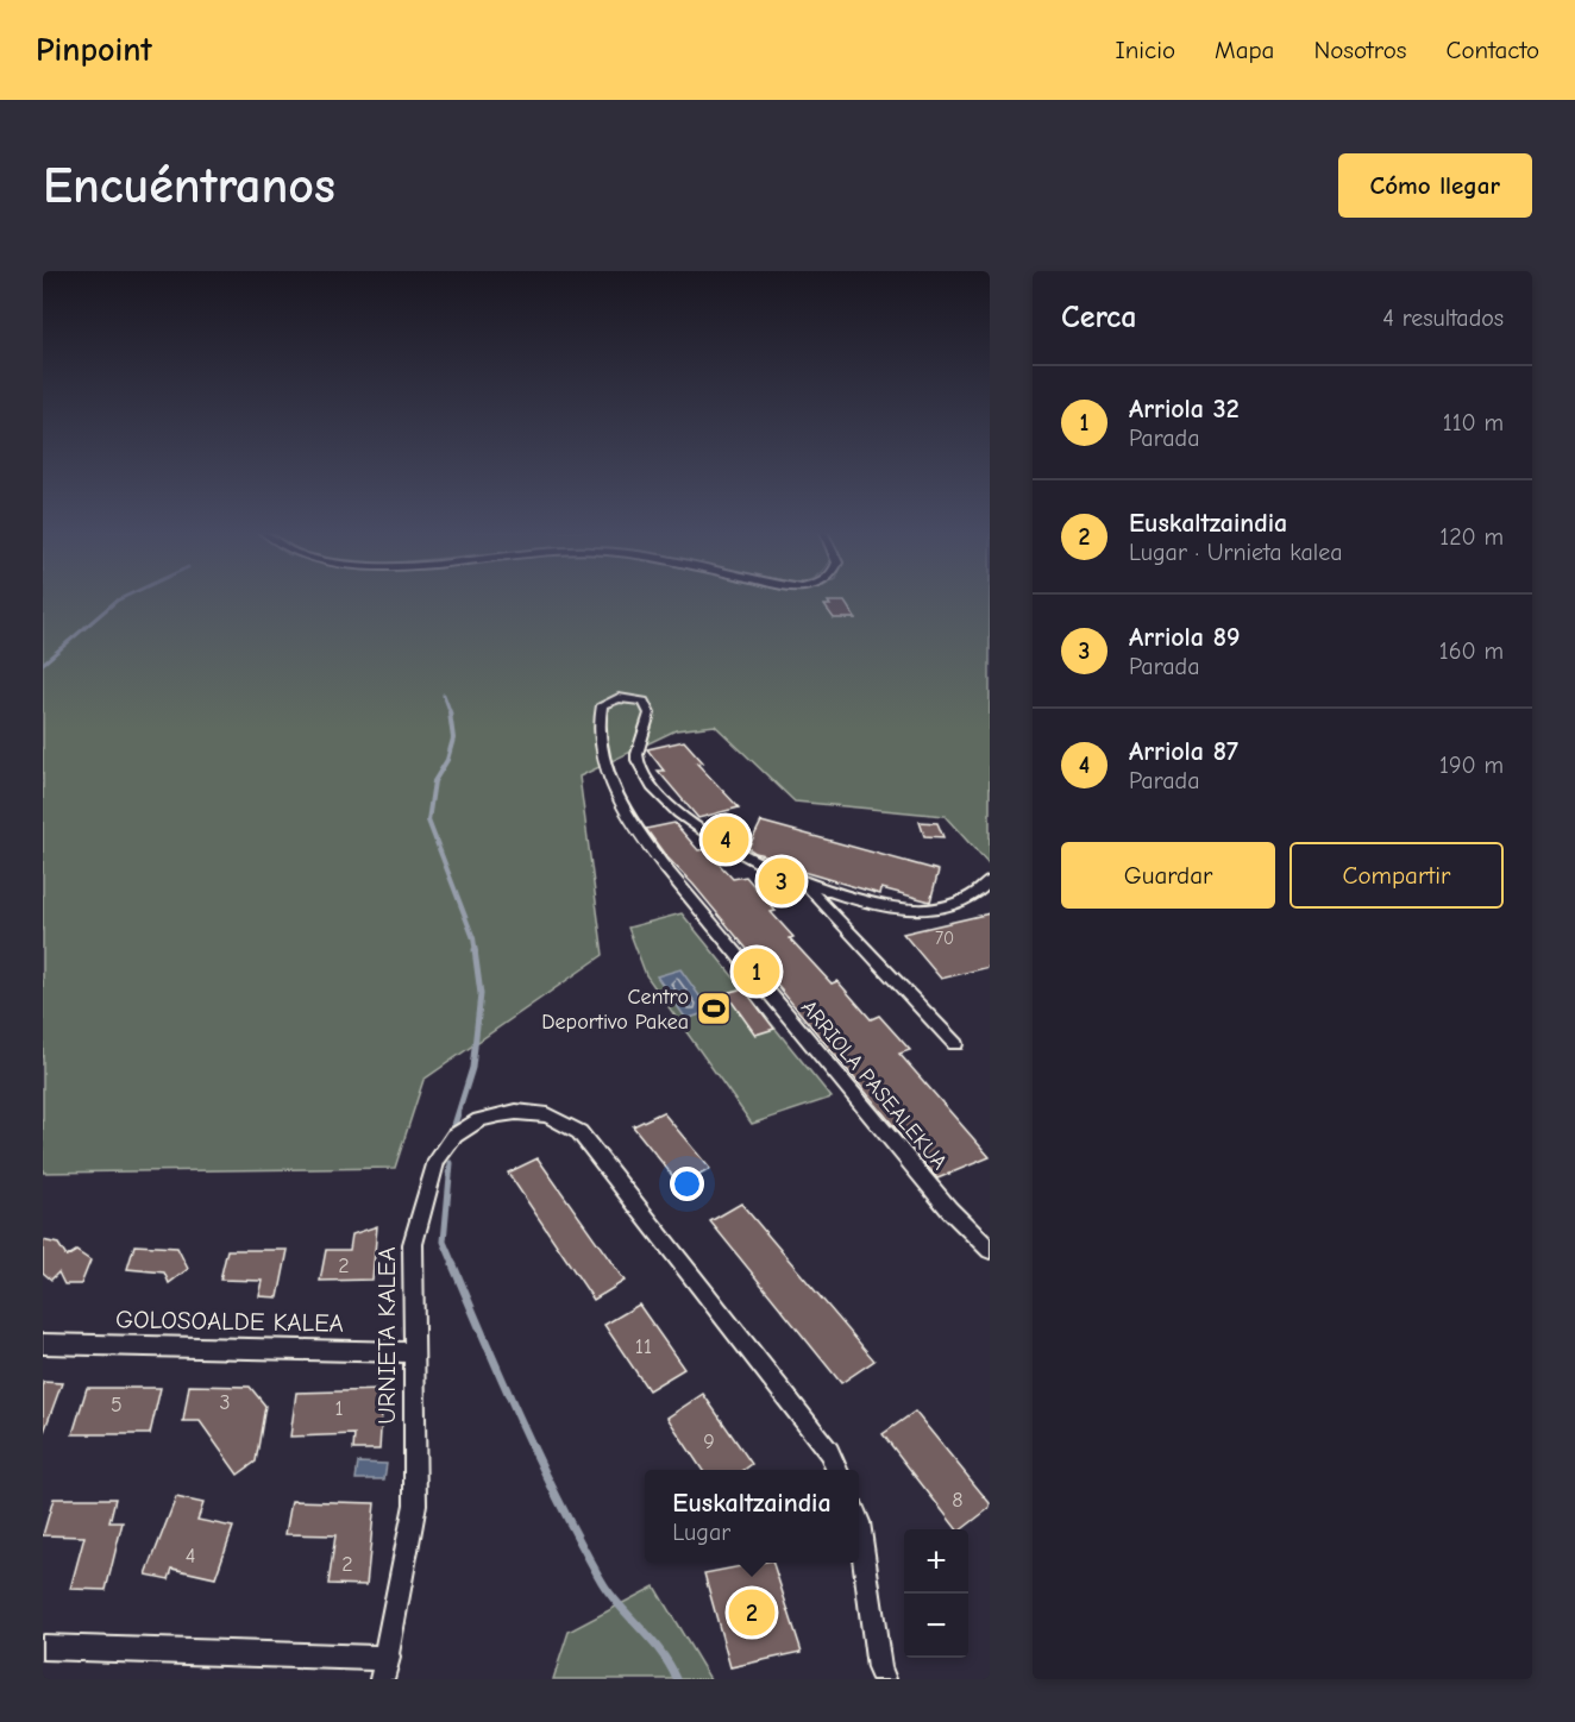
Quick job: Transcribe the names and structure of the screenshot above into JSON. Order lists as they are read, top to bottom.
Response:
{
  "streets": {
    "street": ["ARRIOLA PASEALEKUA", "GOLOSOALDE KALEA", "URNIETA KALEA"]
  },
  "crossings": [
    ["GOLOSOALDE KALEA", "URNIETA KALEA"]
  ],
  "places": {
    "sports": ["Centro Deportivo Pakea"]
  },
  "house_numbers": [
    "70",
    "2",
    "11",
    "3",
    "5",
    "1",
    "9",
    "8",
    "4",
    "2"
  ],
  "page": {
    "header": "Pinpoint",
    "nav": [
      "Inicio",
      "Mapa",
      "Nosotros",
      "Contacto"
    ],
    "buttons": [
      "Cómo llegar",
      ["Guardar", "Compartir"]
    ],
    "title": "Encuéntranos",
    "heading": ["Cerca", "4 resultados"],
    "list": [
      {
        "mark": "1",
        "name": "Arriola 32",
        "note": "Parada",
        "value": "110 m"
      },
      {
        "mark": "2",
        "name": "Euskaltzaindia",
        "note": "Lugar · Urnieta kalea",
        "value": "120 m"
      },
      {
        "mark": "3",
        "name": "Arriola 89",
        "note": "Parada",
        "value": "160 m"
      },
      {
        "mark": "4",
        "name": "Arriola 87",
        "note": "Parada",
        "value": "190 m"
      }
    ],
    "pins": [
      "4",
      "3",
      "1",
      "2"
    ],
    "popup": ["Euskaltzaindia", "Lugar"],
    "map_buttons": ["+", "−"]
  }
}
